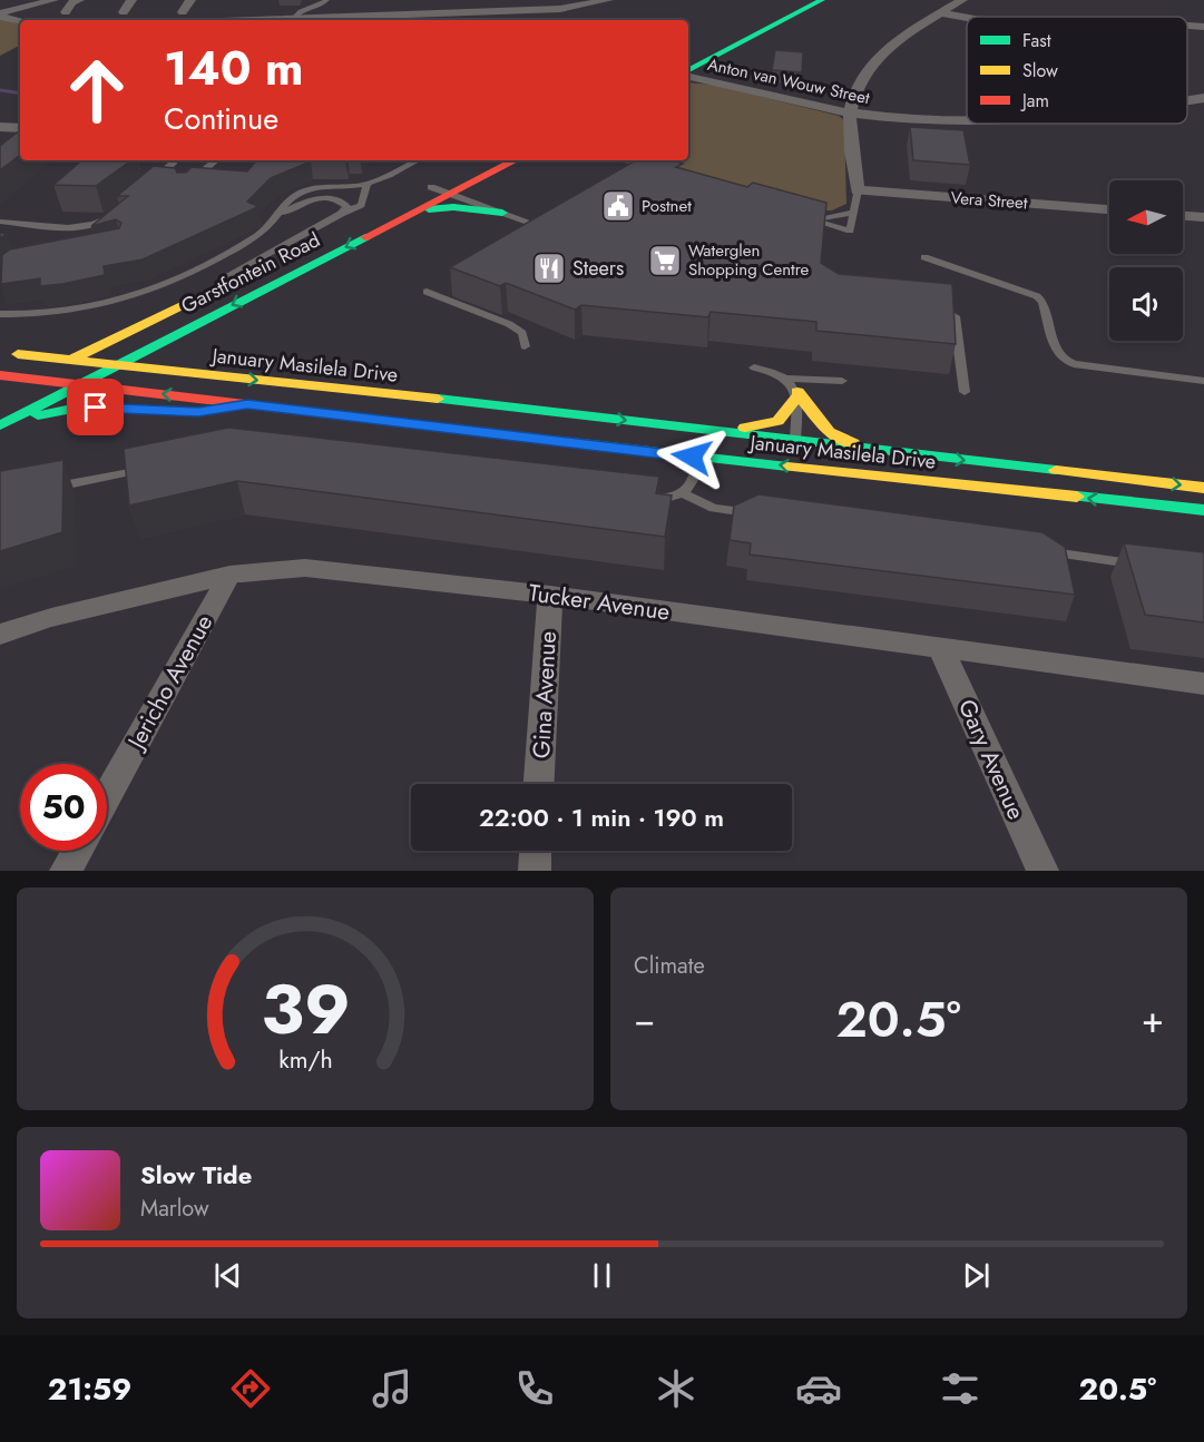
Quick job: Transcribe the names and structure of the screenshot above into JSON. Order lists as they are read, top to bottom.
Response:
{
  "streets": {
    "main road": ["Garstfontein Road", "January Masilela Drive"],
    "street": [
      "Anton van Wouw Street",
      "Vera Street",
      "Tucker Avenue",
      "Jericho Avenue",
      "Gina Avenue",
      "Gary Avenue"
    ]
  },
  "crossings": [
    ["Garstfontein Road", "January Masilela Drive"],
    ["Tucker Avenue", "Jericho Avenue"],
    ["Tucker Avenue", "Gina Avenue"],
    ["Tucker Avenue", "Gary Avenue"]
  ],
  "places": {
    "public building": ["Postnet"],
    "supermarket": ["Waterglen Shopping Centre"],
    "restaurant": ["Steers"]
  },
  "legend": ["Fast", "Slow", "Jam"],
  "north": "left",
  "page": {
    "turn": ["140 m", "Continue"],
    "limit": "50",
    "trip": "22:00 · 1 min · 190 m",
    "tile": "Climate",
    "heat": ["−", "20.5°", "+"],
    "song": ["Slow Tide", "Marlow"],
    "tabs": ["21:59", "20.5°"],
    "gauge": ["39", "km/h"]
  }
}
